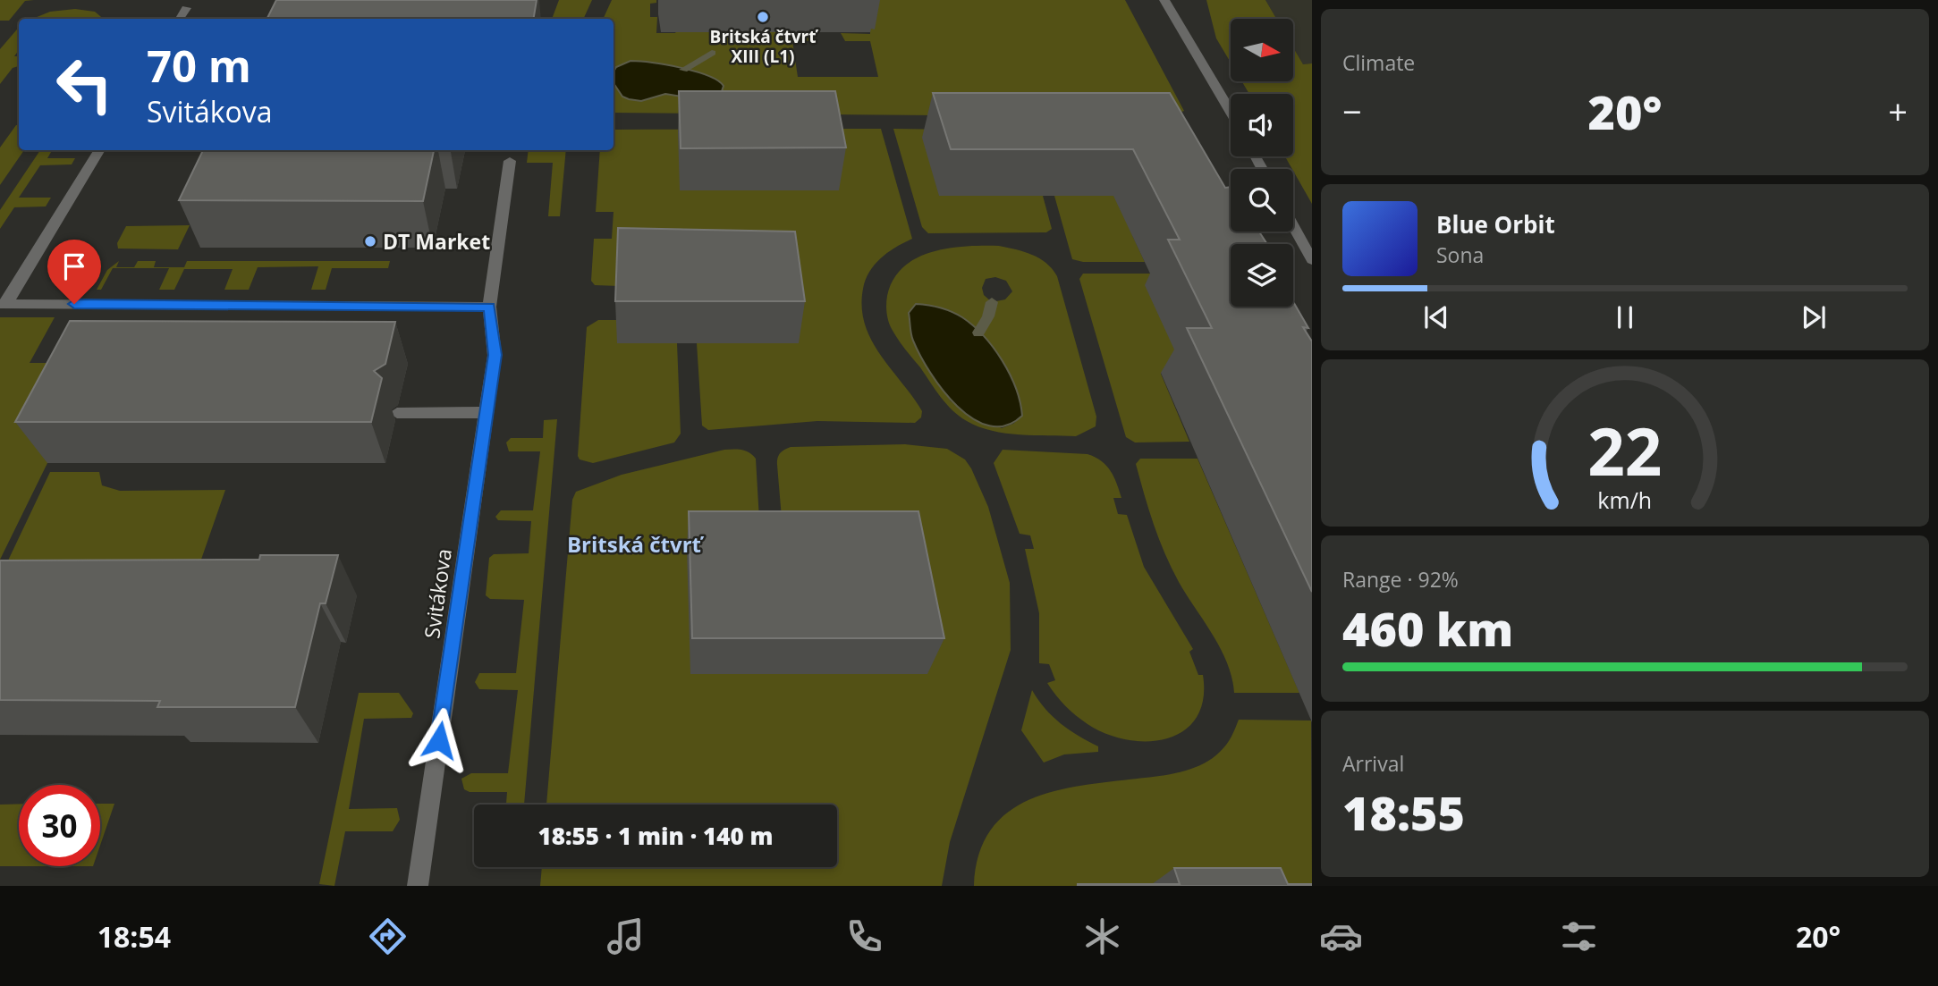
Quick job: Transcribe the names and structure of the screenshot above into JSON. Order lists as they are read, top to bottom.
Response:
{
  "streets": {
    "street": ["Svitákova"]
  },
  "districts": ["Britská čtvrť"],
  "places": ["Britská čtvrť XIII (L1)", "DT Market"],
  "north": "right",
  "page": {
    "tile": [
      "Climate",
      ["Range · 92%", "460 km"],
      ["Arrival", "18:55"]
    ],
    "turn": ["70 m", "Svitákova"],
    "heat": ["−", "20°", "+"],
    "song": ["Blue Orbit", "Sona"],
    "limit": "30",
    "trip": "18:55 · 1 min · 140 m",
    "tabs": ["18:54", "20°"],
    "gauge": ["22", "km/h"]
  }
}
